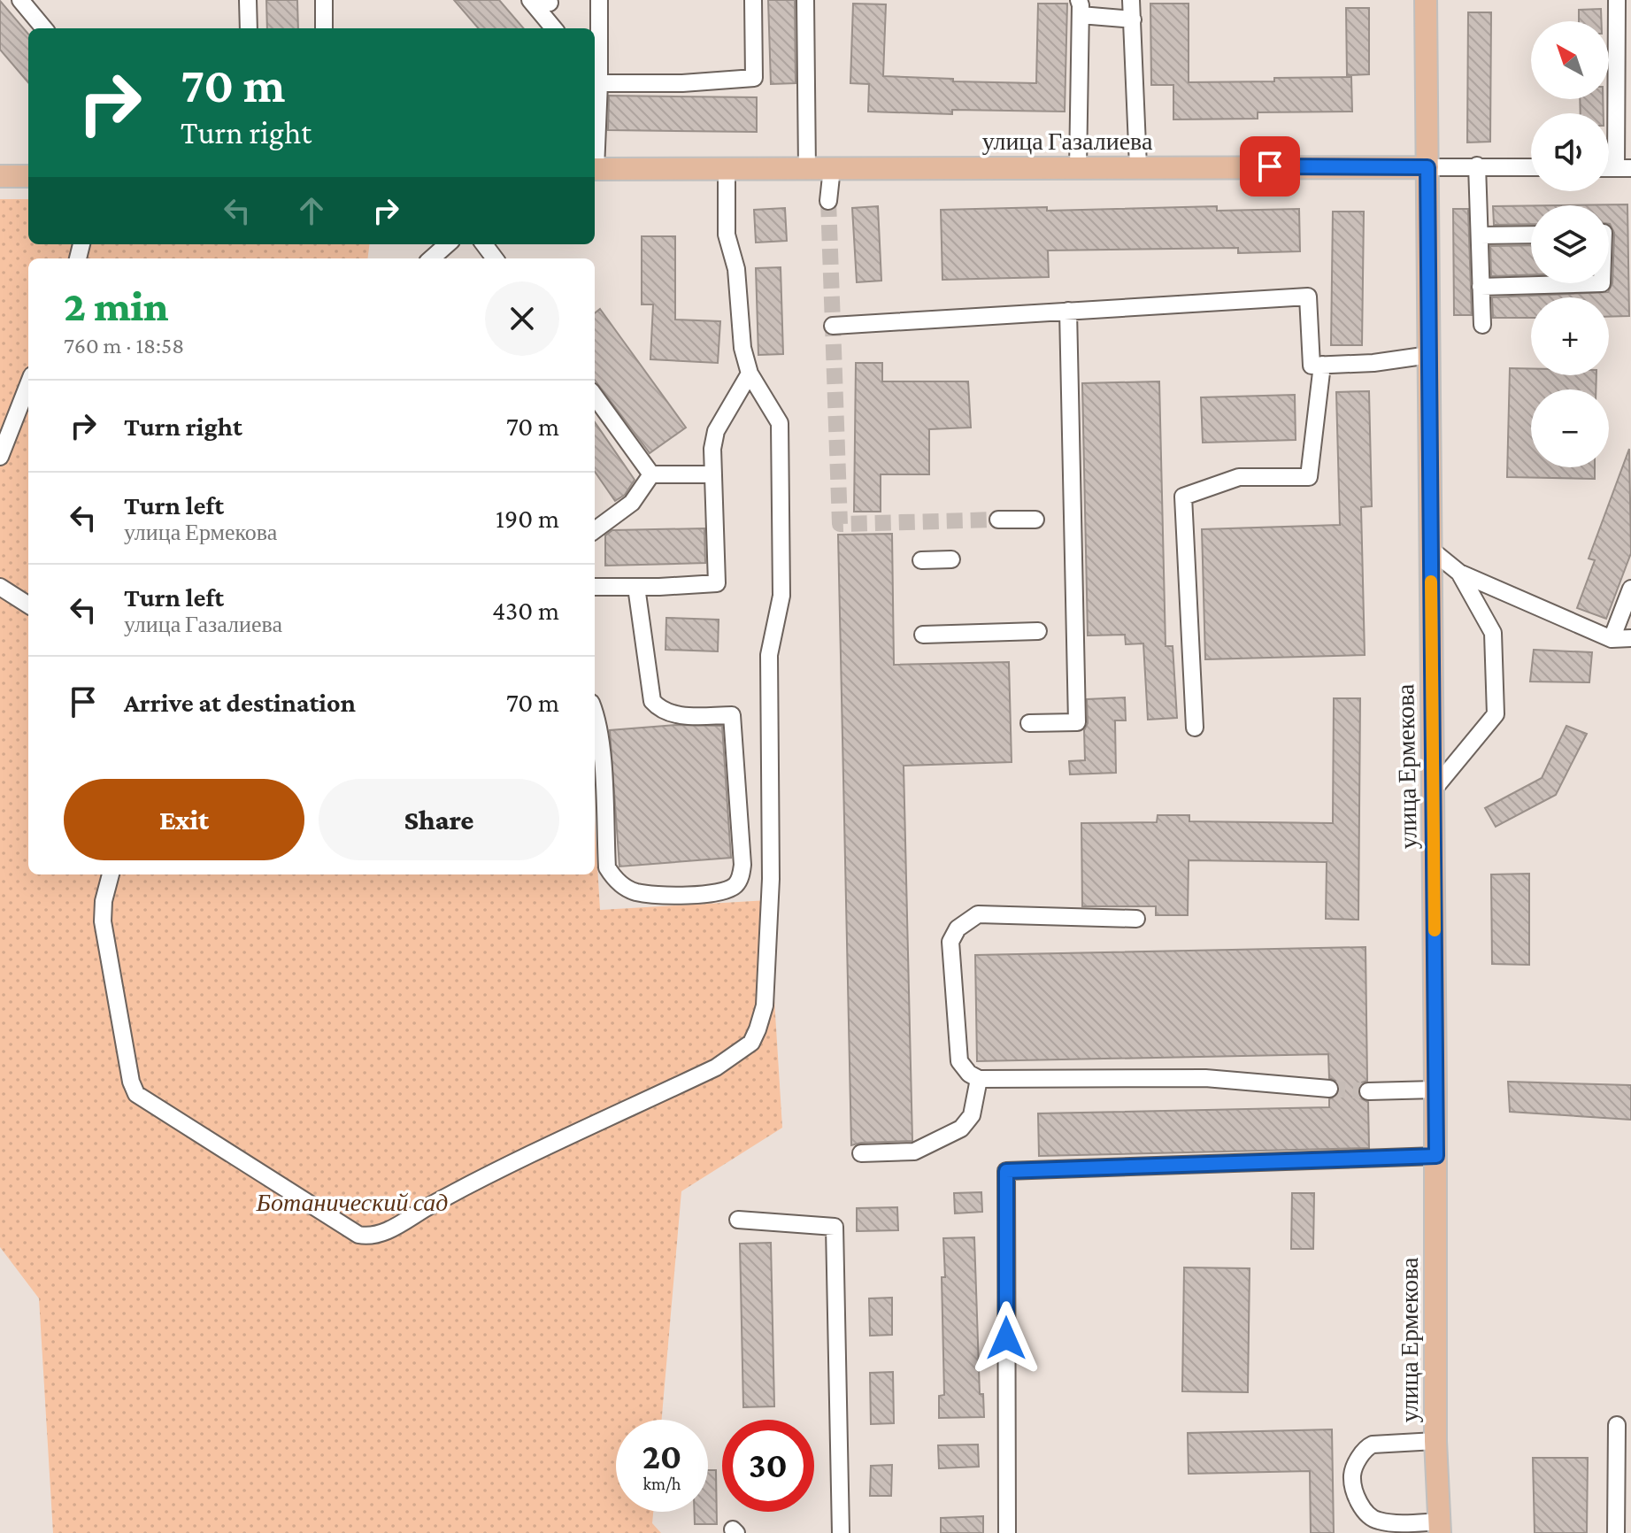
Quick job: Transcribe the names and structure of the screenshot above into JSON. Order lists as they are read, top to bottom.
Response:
{
  "streets": {
    "main road": ["улица Газалиева", "улица Ермекова"]
  },
  "crossings": [
    ["улица Газалиева", "улица Ермекова"]
  ],
  "parks": ["Ботанический сад"],
  "north": "top left",
  "page": {
    "map_buttons": ["+", "−"],
    "turn": ["70 m", "Turn right"],
    "heading": ["2 min", "760 m · 18:58"],
    "list": [
      {
        "name": "Turn right",
        "value": "70 m"
      },
      {
        "name": "Turn left",
        "note": "улица Ермекова",
        "value": "190 m"
      },
      {
        "name": "Turn left",
        "note": "улица Газалиева",
        "value": "430 m"
      },
      {
        "name": "Arrive at destination",
        "value": "70 m"
      }
    ],
    "buttons": ["Exit", "Share"],
    "speed": "20 km/h",
    "limit": "30"
  }
}
